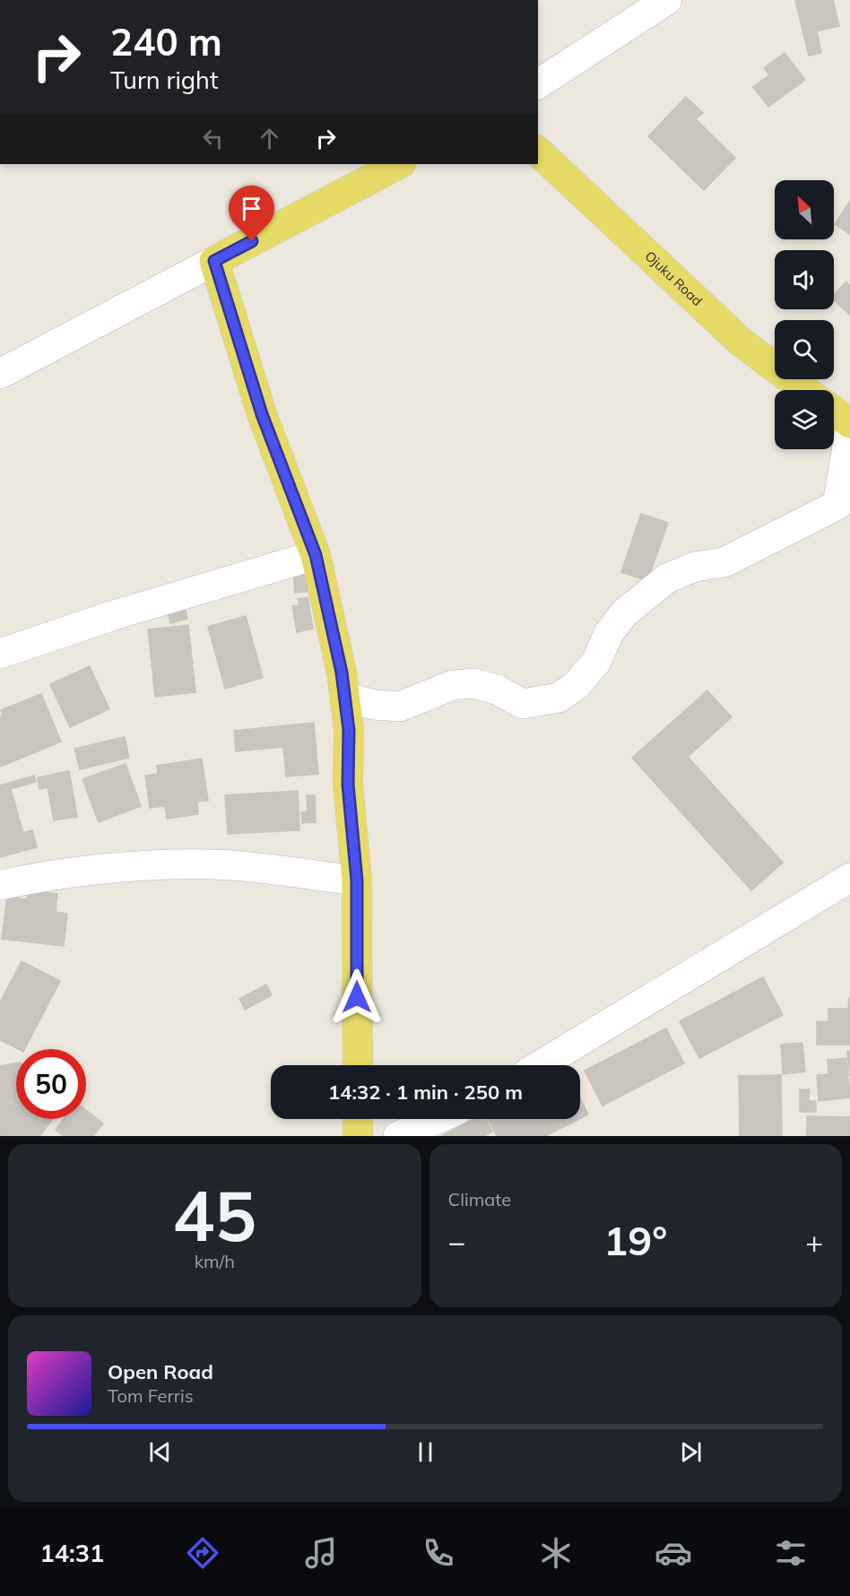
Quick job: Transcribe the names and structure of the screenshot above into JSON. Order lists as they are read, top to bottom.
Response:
{
  "streets": {
    "main road": ["Ojuku Road"]
  },
  "north": "top left",
  "page": {
    "turn": ["240 m", "Turn right"],
    "limit": "50",
    "trip": "14:32 · 1 min · 250 m",
    "tile": [
      ["45", "km/h"],
      "Climate"
    ],
    "heat": ["−", "19°", "+"],
    "song": ["Open Road", "Tom Ferris"],
    "tabs": "14:31"
  }
}
